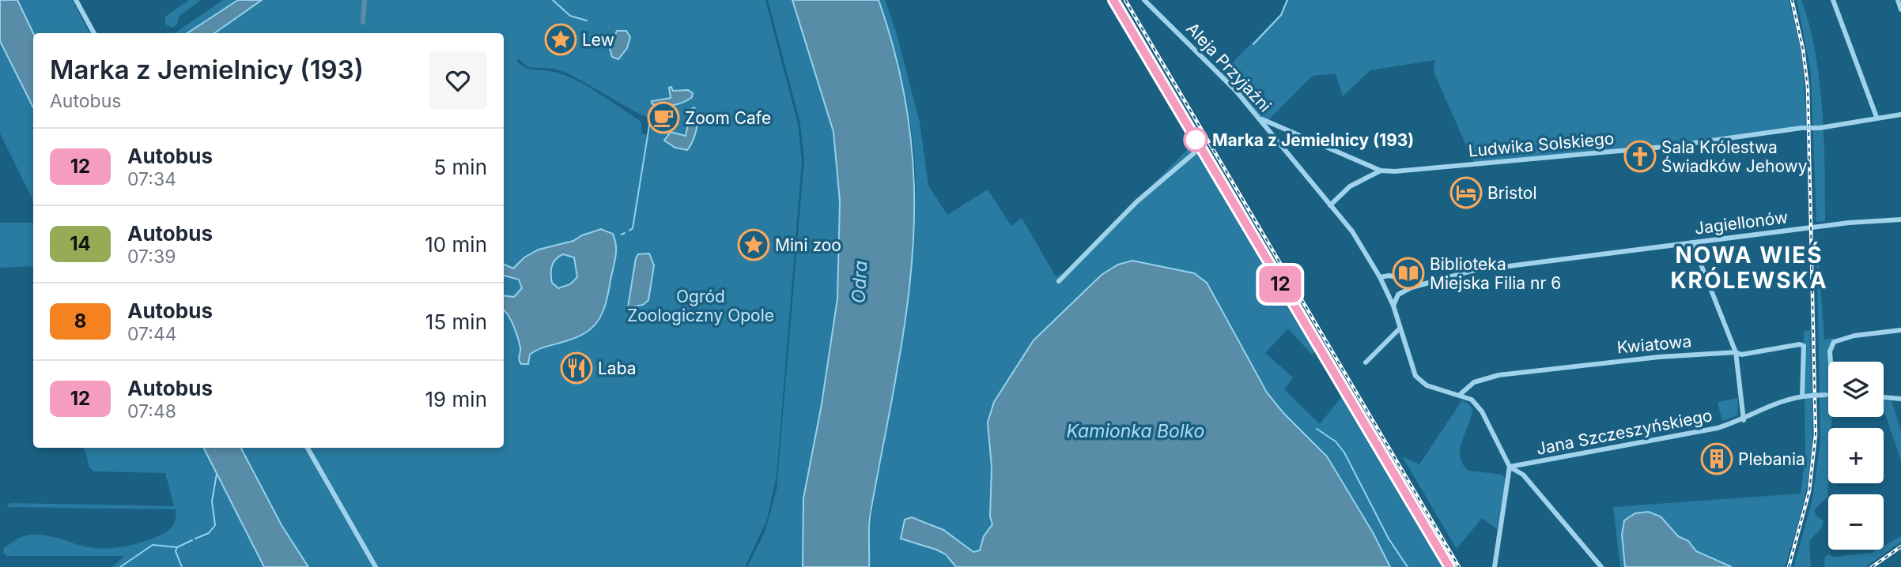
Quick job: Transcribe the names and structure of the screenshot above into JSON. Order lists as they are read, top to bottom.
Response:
{
  "streets": {
    "street": [
      "Aleja Przyjaźni",
      "Ludwika Solskiego",
      "Jagiellonów",
      "Kwiatowa",
      "Jana Szczeszyńskiego"
    ]
  },
  "crossings": [
    ["Aleja Przyjaźni", "Ludwika Solskiego"],
    ["Aleja Przyjaźni", "Jagiellonów"],
    ["Aleja Przyjaźni", "Kwiatowa"],
    ["Aleja Przyjaźni", "Jana Szczeszyńskiego"],
    ["Kwiatowa", "Jana Szczeszyńskiego"]
  ],
  "districts": ["NOWA WIEŚ KRÓLEWSKA"],
  "water": ["Odra", "Kamionka Bolko"],
  "parks": ["Ogród Zoologiczny Opole"],
  "places": {
    "place": ["Lew", "Mini zoo"],
    "cafe": ["Zoom Cafe"],
    "other": ["Marka z Jemielnicy (193)"],
    "church": ["Sala Królestwa Świadków Jehowy"],
    "hotel": ["Bristol"],
    "library": ["Biblioteka Miejska Filia nr 6"],
    "restaurant": ["Laba"],
    "building": ["Plebania"]
  },
  "lines": ["bus line 12"],
  "page": {
    "on_map": "12",
    "heading": ["Marka z Jemielnicy (193)", "Autobus"],
    "list": [
      {
        "mark": "12",
        "name": "Autobus",
        "note": "07:34",
        "value": "5 min"
      },
      {
        "mark": "14",
        "name": "Autobus",
        "note": "07:39",
        "value": "10 min"
      },
      {
        "mark": "8",
        "name": "Autobus",
        "note": "07:44",
        "value": "15 min"
      },
      {
        "mark": "12",
        "name": "Autobus",
        "note": "07:48",
        "value": "19 min"
      }
    ],
    "map_buttons": ["+", "−"]
  }
}
